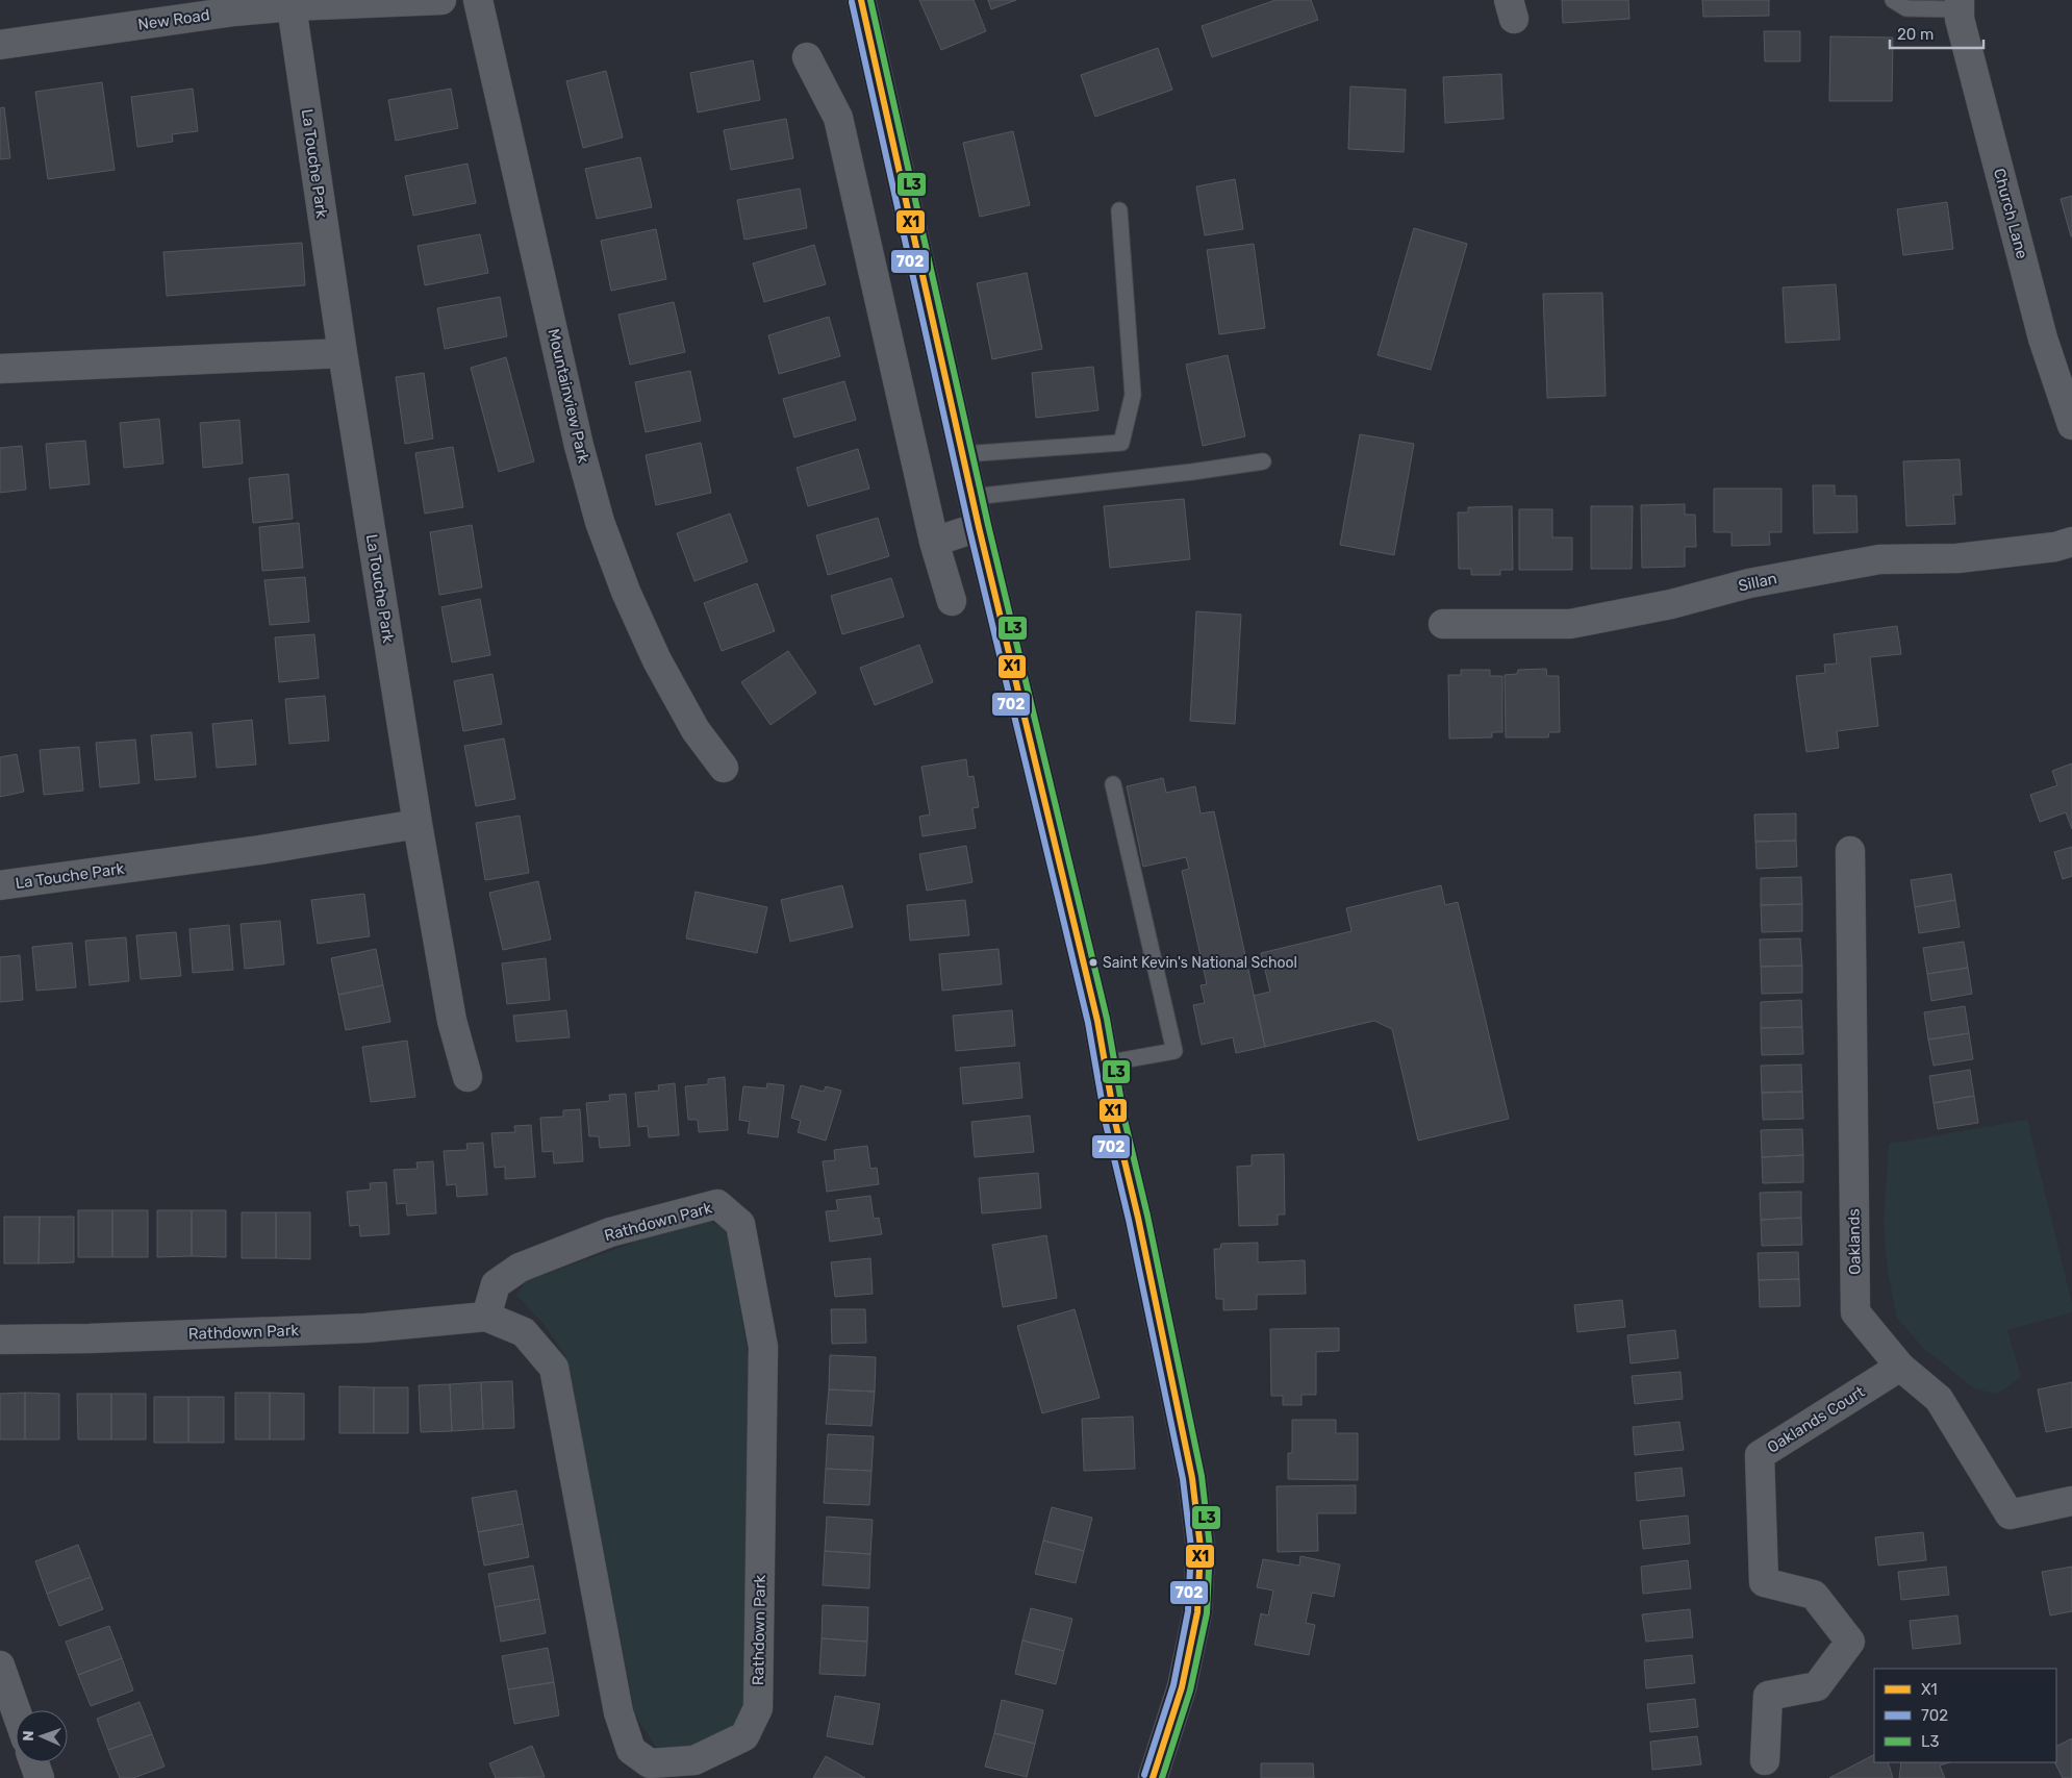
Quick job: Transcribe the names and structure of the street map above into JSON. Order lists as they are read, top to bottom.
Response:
{
  "streets": {
    "street": [
      "New Road",
      "La Touche Park",
      "Church Lane",
      "Mountainview Park",
      "Sillan",
      "Rathdown Park",
      "Oaklands",
      "Oaklands Court"
    ]
  },
  "crossings": [
    ["New Road", "La Touche Park"],
    ["Oaklands", "Oaklands Court"]
  ],
  "places": ["Saint Kevin's National School"],
  "lines": ["transit line X1", "transit line L3", "transit line 702"],
  "legend": ["X1", "702", "L3"],
  "scale_bar": "20 m",
  "north": "left"
}
